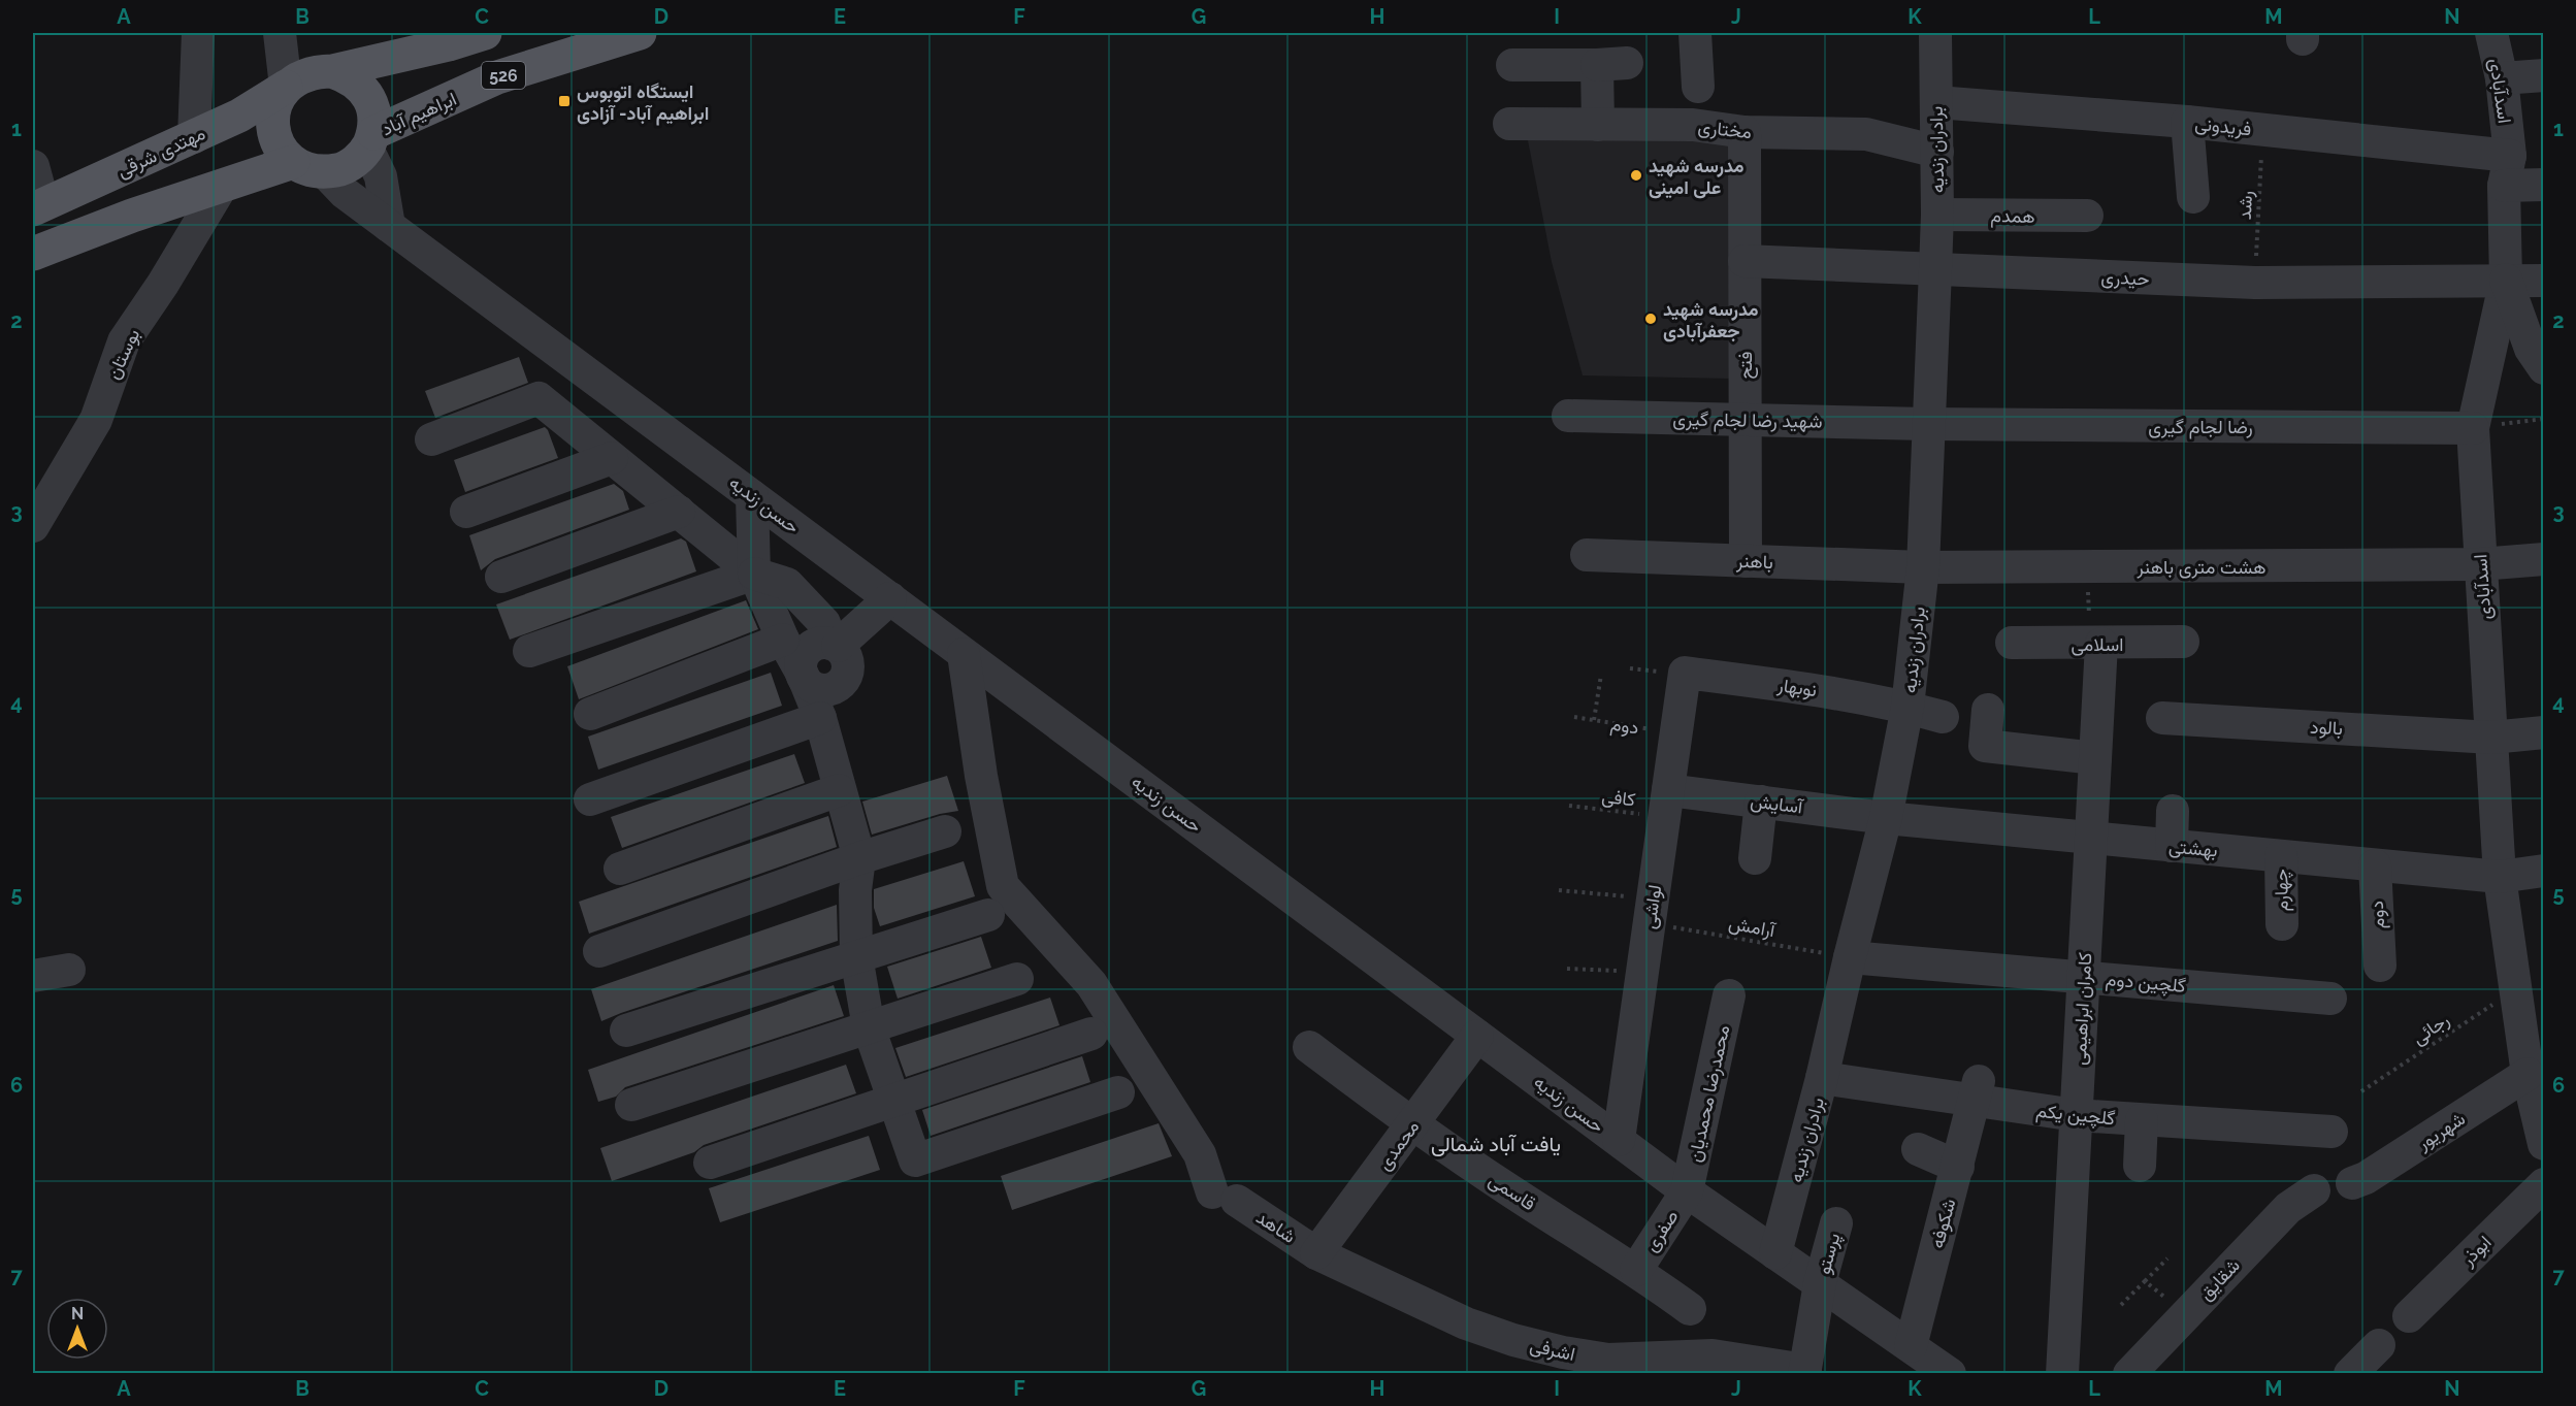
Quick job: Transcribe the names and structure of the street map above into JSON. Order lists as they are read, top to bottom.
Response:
{
  "streets": {
    "main road": ["526", "ابراهیم آباد", "مهتدی شرقی"],
    "street": [
      "اسدآبادی",
      "فریدونی",
      "مختاری",
      "برادران زندیه",
      "همدم",
      "حیدری",
      "بوستان",
      "فتح",
      "شهید رضا لجام گیری",
      "رضا لجام گیری",
      "حسن زندیه",
      "باهنر",
      "هشت متری باهنر",
      "اسلامی",
      "نوبهار",
      "دوم",
      "بالود",
      "آسایش",
      "بهشتی",
      "چهارم",
      "لواشی",
      "گلچین دوم",
      "کامران ابراهیمی",
      "محمدرضا محمدیان",
      "گلچین یکم",
      "شهریور",
      "محمدی",
      "قاسمی",
      "شکوفه",
      "شاهد",
      "صفری",
      "ابوذر",
      "پرستو",
      "شقایق",
      "اشرفی"
    ],
    "path": [
      "رشد",
      "کافی",
      "آرامش",
      "رجائی"
    ]
  },
  "crossings": [
    ["526", "ابراهیم آباد"],
    ["526", "مهتدی شرقی"],
    ["526", "حسن زندیه"],
    ["اسدآبادی", "فریدونی"],
    ["اسدآبادی", "حیدری"],
    ["اسدآبادی", "رضا لجام گیری"],
    ["اسدآبادی", "هشت متری باهنر"],
    ["اسدآبادی", "بالود"],
    ["اسدآبادی", "بهشتی"],
    ["اسدآبادی", "رجائی"],
    ["اسدآبادی", "شهریور"],
    ["ابراهیم آباد", "مهتدی شرقی"],
    ["ابراهیم آباد", "حسن زندیه"],
    ["فریدونی", "برادران زندیه"],
    ["فریدونی", "رشد"],
    ["مختاری", "برادران زندیه"],
    ["مختاری", "فتح"],
    ["برادران زندیه", "همدم"],
    ["برادران زندیه", "حیدری"],
    ["برادران زندیه", "شهید رضا لجام گیری"],
    ["برادران زندیه", "رضا لجام گیری"],
    ["برادران زندیه", "حسن زندیه"],
    ["برادران زندیه", "باهنر"],
    ["برادران زندیه", "هشت متری باهنر"],
    ["برادران زندیه", "نوبهار"],
    ["برادران زندیه", "آسایش"],
    ["برادران زندیه", "بهشتی"],
    ["برادران زندیه", "آرامش"],
    ["برادران زندیه", "گلچین دوم"],
    ["برادران زندیه", "گلچین یکم"],
    ["مهتدی شرقی", "حسن زندیه"],
    ["رشد", "حیدری"],
    ["حیدری", "فتح"],
    ["فتح", "شهید رضا لجام گیری"],
    ["فتح", "باهنر"],
    ["شهید رضا لجام گیری", "رضا لجام گیری"],
    ["حسن زندیه", "لواشی"],
    ["حسن زندیه", "محمدرضا محمدیان"],
    ["حسن زندیه", "محمدی"],
    ["حسن زندیه", "شکوفه"],
    ["حسن زندیه", "شاهد"],
    ["حسن زندیه", "صفری"],
    ["حسن زندیه", "پرستو"],
    ["باهنر", "هشت متری باهنر"],
    ["اسلامی", "کامران ابراهیمی"],
    ["نوبهار", "لواشی"],
    ["دوم", "بهشتی"],
    ["دوم", "لواشی"],
    ["کافی", "آسایش"],
    ["کافی", "لواشی"],
    ["آسایش", "بهشتی"],
    ["آسایش", "لواشی"],
    ["بهشتی", "چهارم"],
    ["بهشتی", "کامران ابراهیمی"],
    ["لواشی", "آرامش"],
    ["آرامش", "گلچین دوم"],
    ["گلچین دوم", "کامران ابراهیمی"],
    ["کامران ابراهیمی", "گلچین یکم"],
    ["محمدرضا محمدیان", "صفری"],
    ["گلچین یکم", "شکوفه"],
    ["محمدی", "قاسمی"],
    ["محمدی", "شاهد"],
    ["محمدی", "اشرفی"],
    ["قاسمی", "صفری"],
    ["شاهد", "اشرفی"],
    ["پرستو", "اشرفی"]
  ],
  "districts": ["یافت آباد شمالی"],
  "places": {
    "transit": ["ایستگاه اتوبوس ابراهیم آباد- آزادی"],
    "other": ["مدرسه شهید علی امینی", "مدرسه شهید جعفرآبادی"]
  },
  "north": "top",
  "grid": {
    "columns": [
      "A",
      "B",
      "C",
      "D",
      "E",
      "F",
      "G",
      "H",
      "I",
      "J",
      "K",
      "L",
      "M",
      "N"
    ],
    "rows": [
      "1",
      "2",
      "3",
      "4",
      "5",
      "6",
      "7"
    ]
  }
}
